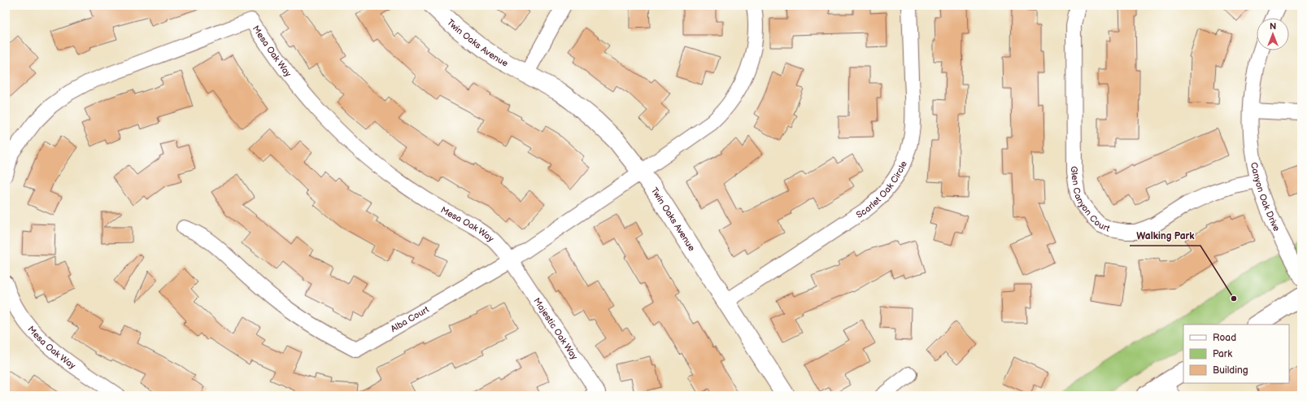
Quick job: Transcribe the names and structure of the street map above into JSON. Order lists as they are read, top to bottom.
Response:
{
  "streets": {
    "street": [
      "Twin Oaks Avenue",
      "Mesa Oak Way",
      "Scarlet Oak Circle",
      "Glen Canyon Court",
      "Canyon Oak Drive",
      "Alba Court",
      "Majestic Oak Way"
    ]
  },
  "crossings": [
    ["Twin Oaks Avenue", "Scarlet Oak Circle"],
    ["Twin Oaks Avenue", "Alba Court"],
    ["Mesa Oak Way", "Alba Court"],
    ["Mesa Oak Way", "Majestic Oak Way"],
    ["Glen Canyon Court", "Canyon Oak Drive"],
    ["Alba Court", "Majestic Oak Way"]
  ],
  "places": ["Walking Park"],
  "legend": ["Road", "Park", "Building"],
  "north": "top"
}
